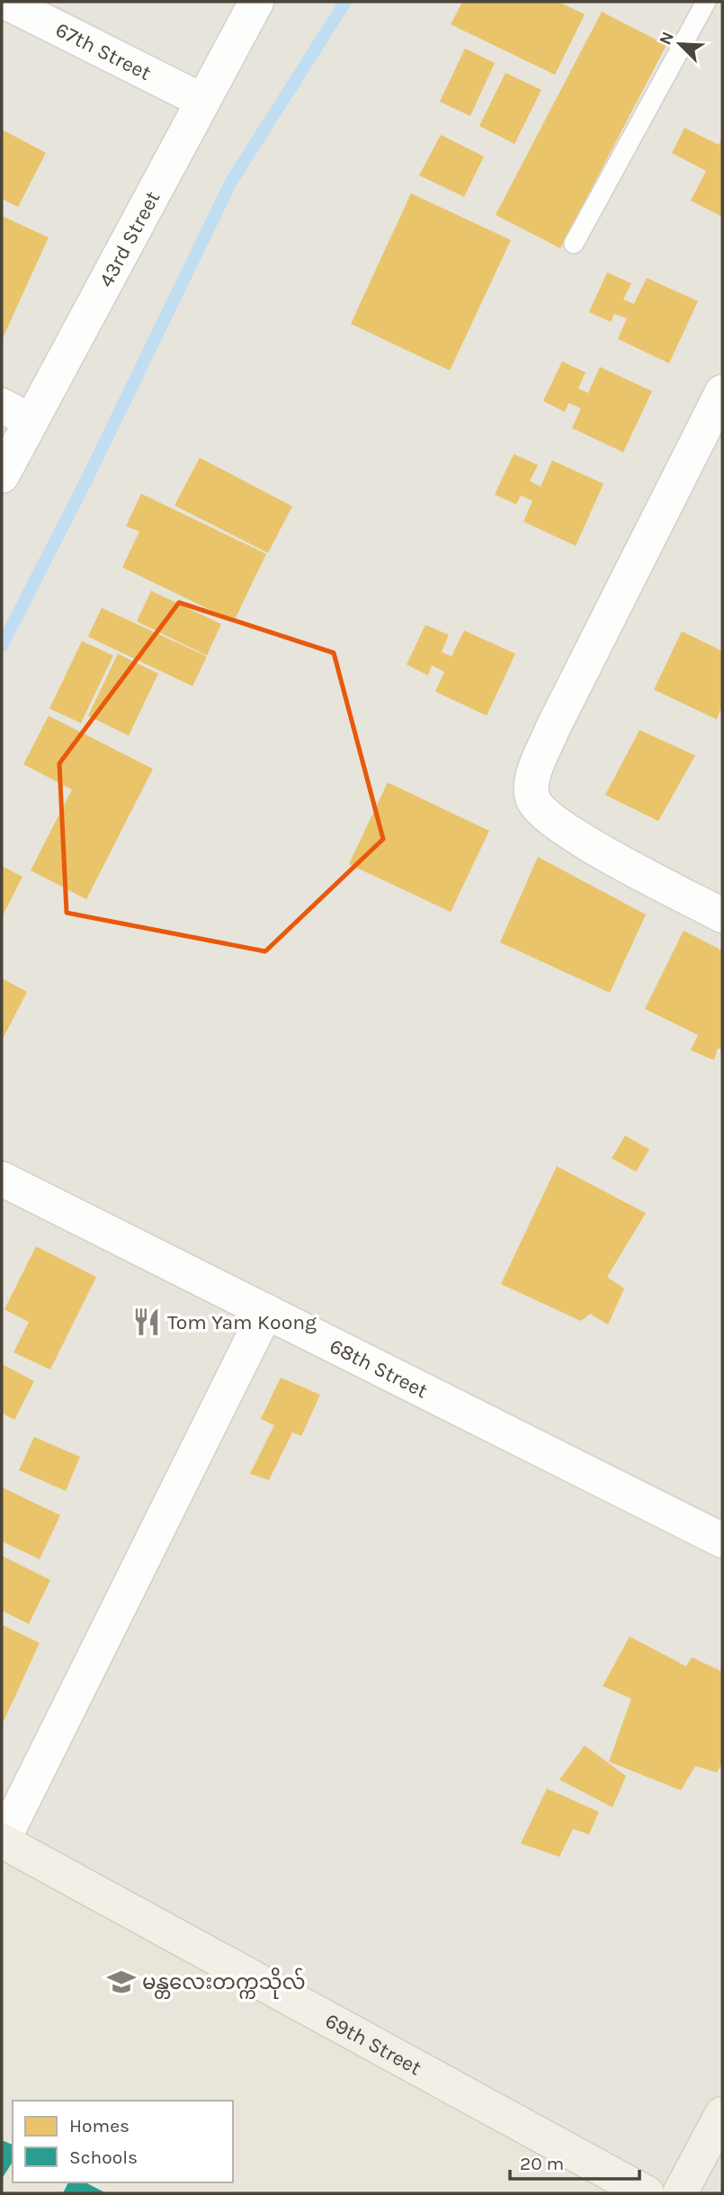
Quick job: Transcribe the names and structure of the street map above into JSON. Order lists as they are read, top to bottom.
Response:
{
  "streets": {
    "main road": ["69th Street"],
    "street": ["67th Street", "43rd Street", "68th Street"]
  },
  "crossings": [
    ["67th Street", "43rd Street"]
  ],
  "places": {
    "restaurant": ["Tom Yam Koong"],
    "school or university": ["မန္တလေးတက္ကသိုလ်"]
  },
  "legend": ["Homes", "Schools"],
  "scale_bar": "20 m",
  "north": "top left"
}
